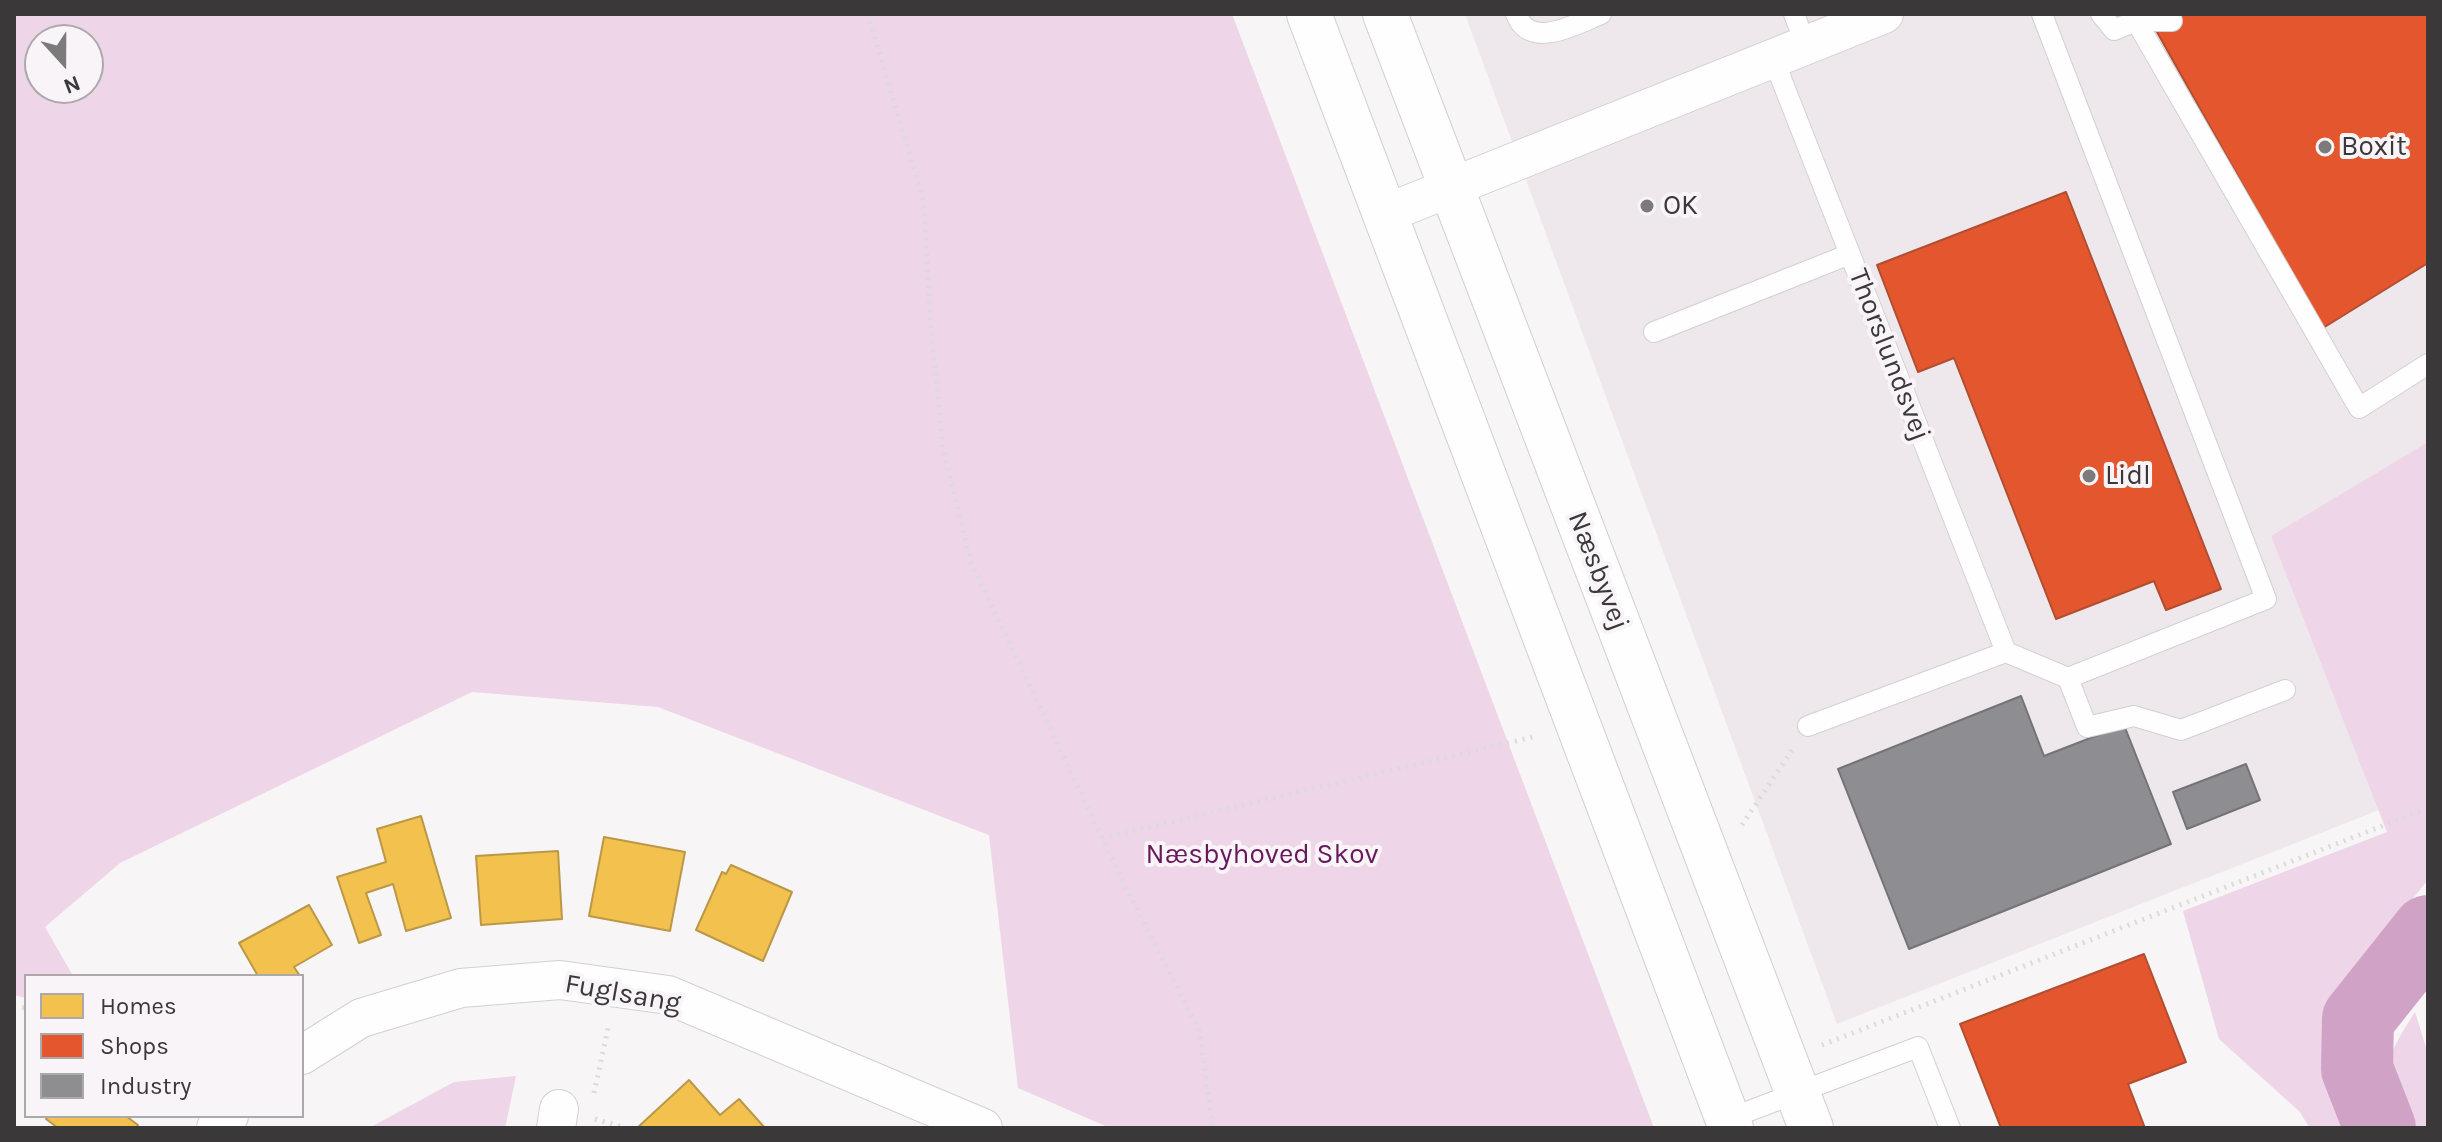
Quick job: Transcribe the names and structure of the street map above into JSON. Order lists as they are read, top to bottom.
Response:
{
  "streets": {
    "street": ["Næsbyvej", "Fuglsang"],
    "lane": ["Thorslundsvej"]
  },
  "parks": ["Næsbyhoved Skov"],
  "places": ["Boxit", "OK", "Lidl"],
  "legend": ["Homes", "Shops", "Industry"],
  "north": "bottom"
}
